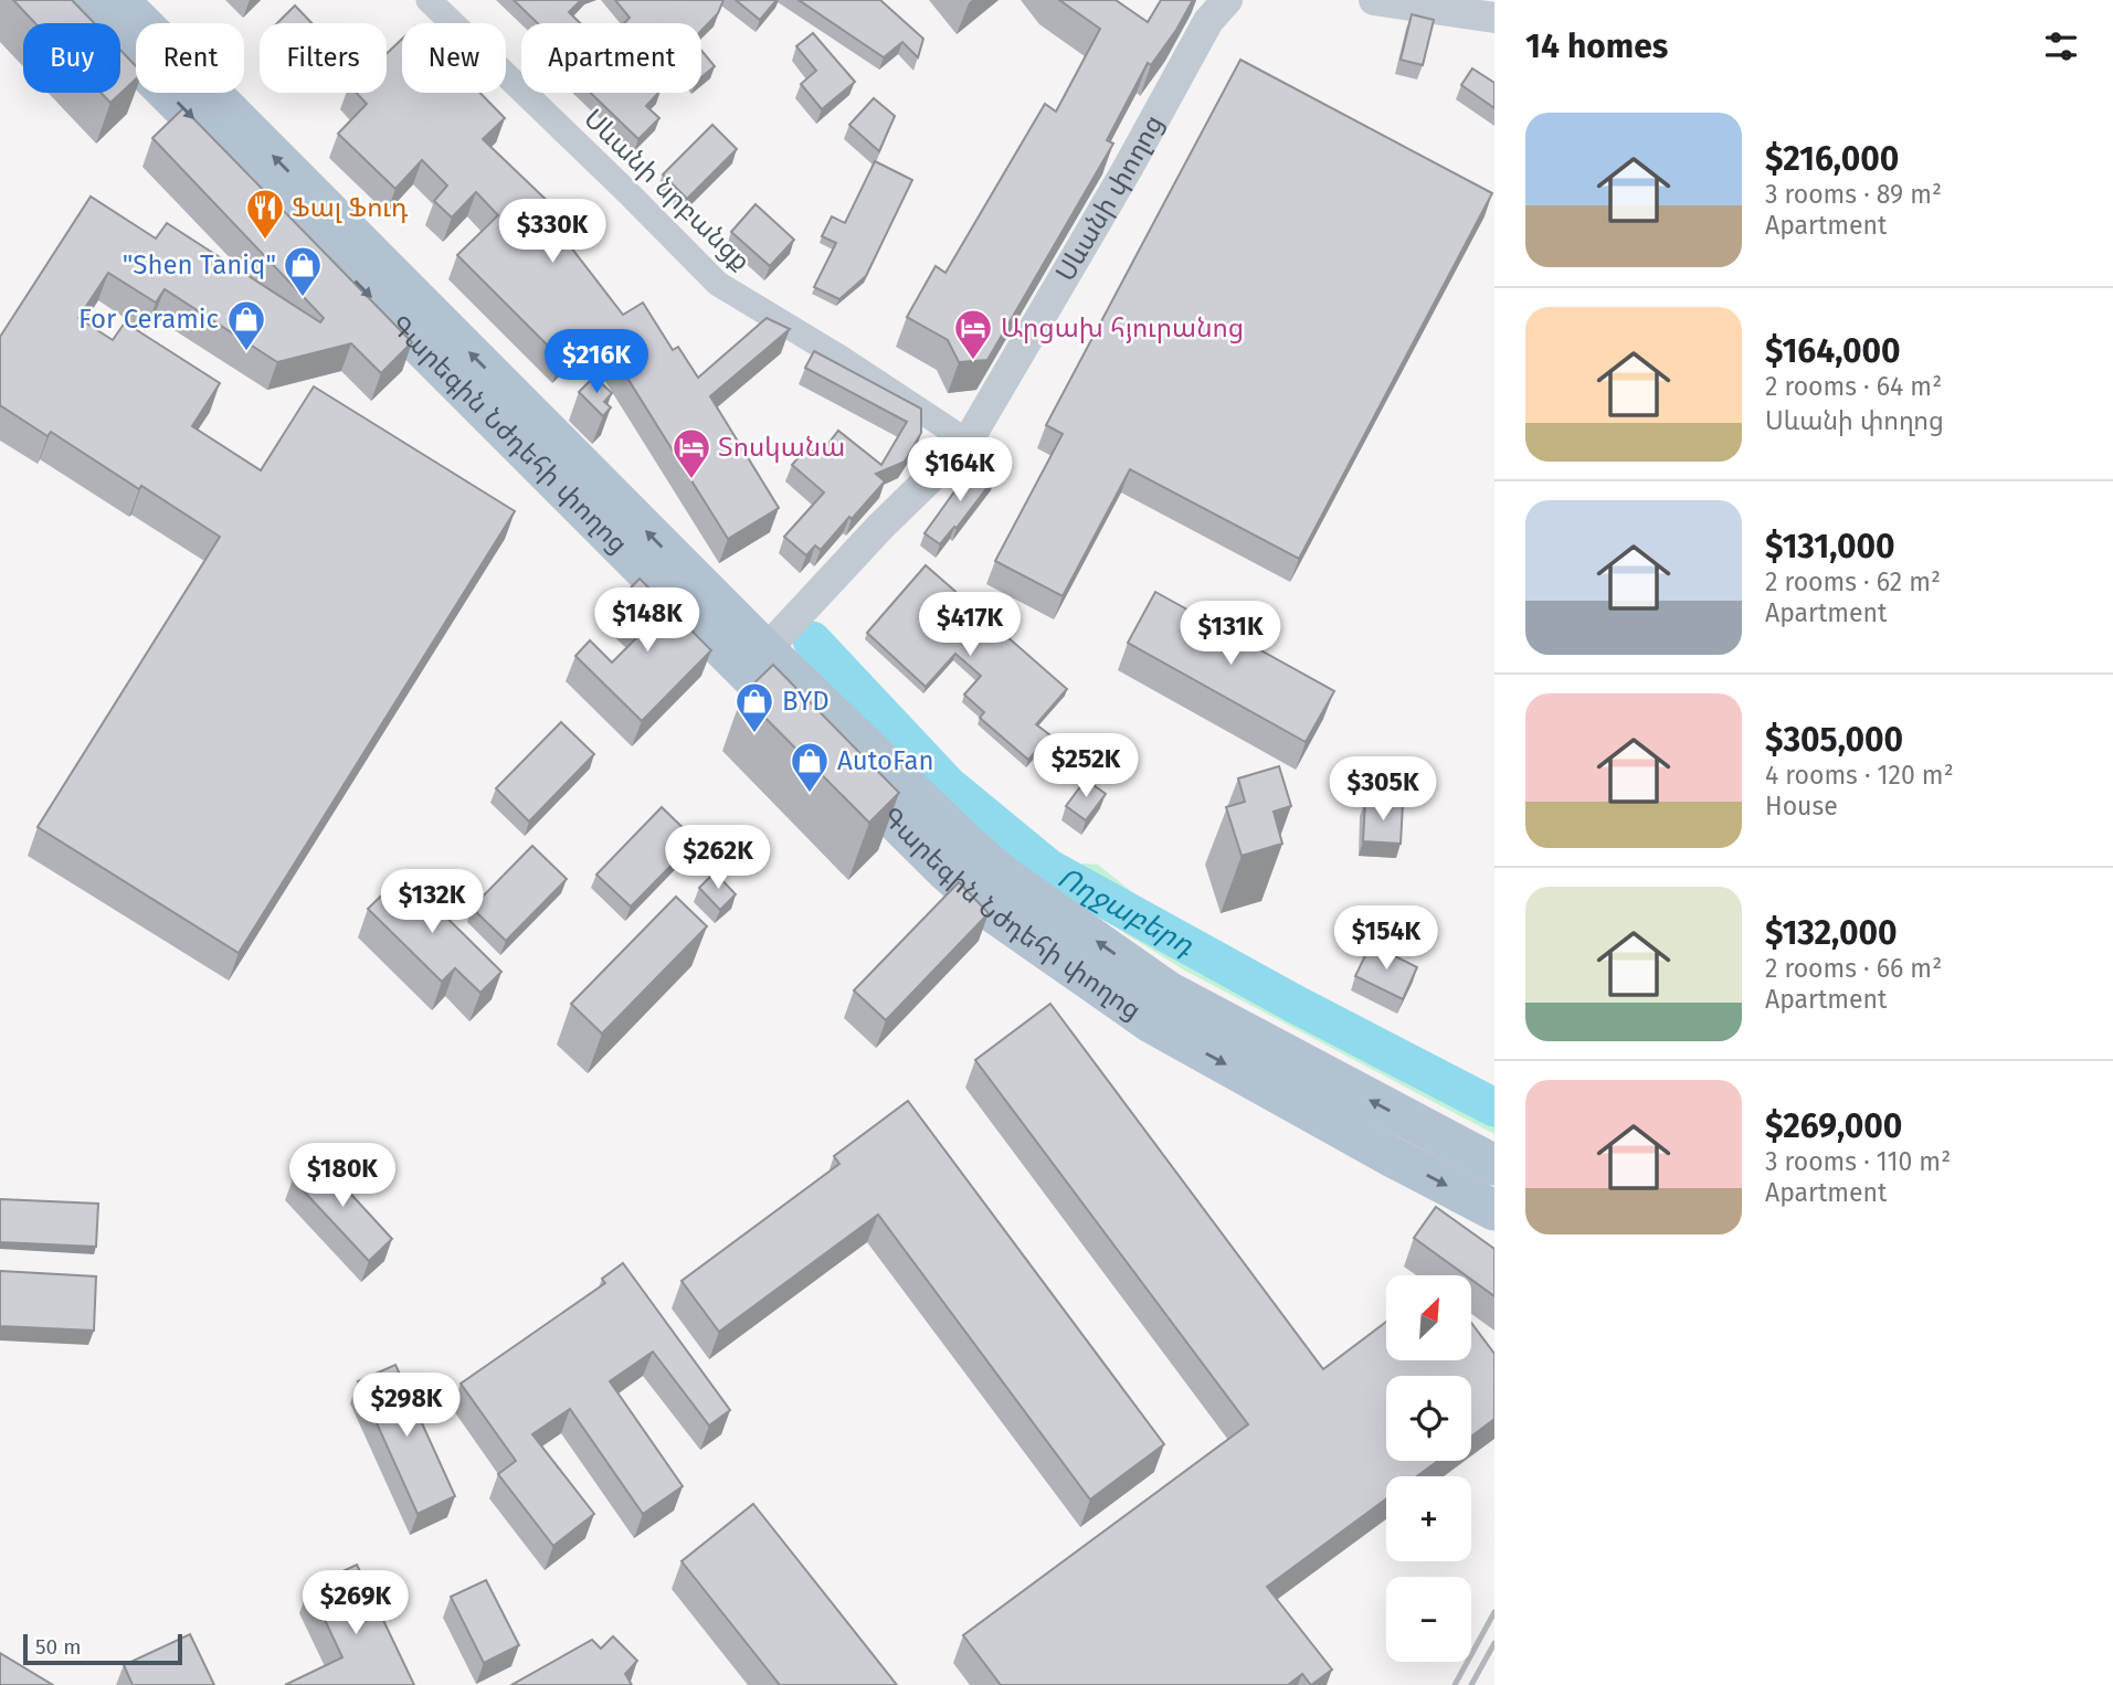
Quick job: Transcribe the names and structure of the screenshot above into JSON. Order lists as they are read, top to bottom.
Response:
{
  "streets": {
    "main road": ["Գարեգին Նժդեհի փողոց"],
    "street": ["Սևանի նրբանցք", "Սևանի փողոց"]
  },
  "crossings": [
    ["Սևանի նրբանցք", "Սևանի փողոց"],
    ["Սևանի փողոց", "Գարեգին Նժդեհի փողոց"]
  ],
  "water": ["Ողջաբերդ"],
  "places": {
    "restaurant": ["Ֆալ Ֆուդ"],
    "shop": [
      "\"Shen Taniq\"",
      "For Ceramic",
      "BYD",
      "AutoFan"
    ],
    "hotel": ["Արցախ հյուրանոց", "Տոսկանա"]
  },
  "scale_bar": "50 m",
  "north": "top right",
  "page": {
    "heading": "14 homes",
    "chip": [
      "Buy",
      "Rent",
      "Filters",
      "New",
      "Apartment"
    ],
    "list": [
      {
        "name": "$216,000",
        "note": "3 rooms · 89 m² · Apartment"
      },
      {
        "name": "$164,000",
        "note": "2 rooms · 64 m² · Սևանի փողոց"
      },
      {
        "name": "$131,000",
        "note": "2 rooms · 62 m² · Apartment"
      },
      {
        "name": "$305,000",
        "note": "4 rooms · 120 m² · House"
      },
      {
        "name": "$132,000",
        "note": "2 rooms · 66 m² · Apartment"
      },
      {
        "name": "$269,000",
        "note": "3 rooms · 110 m² · Apartment"
      }
    ],
    "price": [
      "$330K",
      "$216K",
      "$164K",
      "$148K",
      "$417K",
      "$131K",
      "$252K",
      "$305K",
      "$262K",
      "$132K",
      "$154K",
      "$180K",
      "$298K",
      "$269K"
    ],
    "map_buttons": ["+", "−"],
    "scale": "50 m"
  }
}
